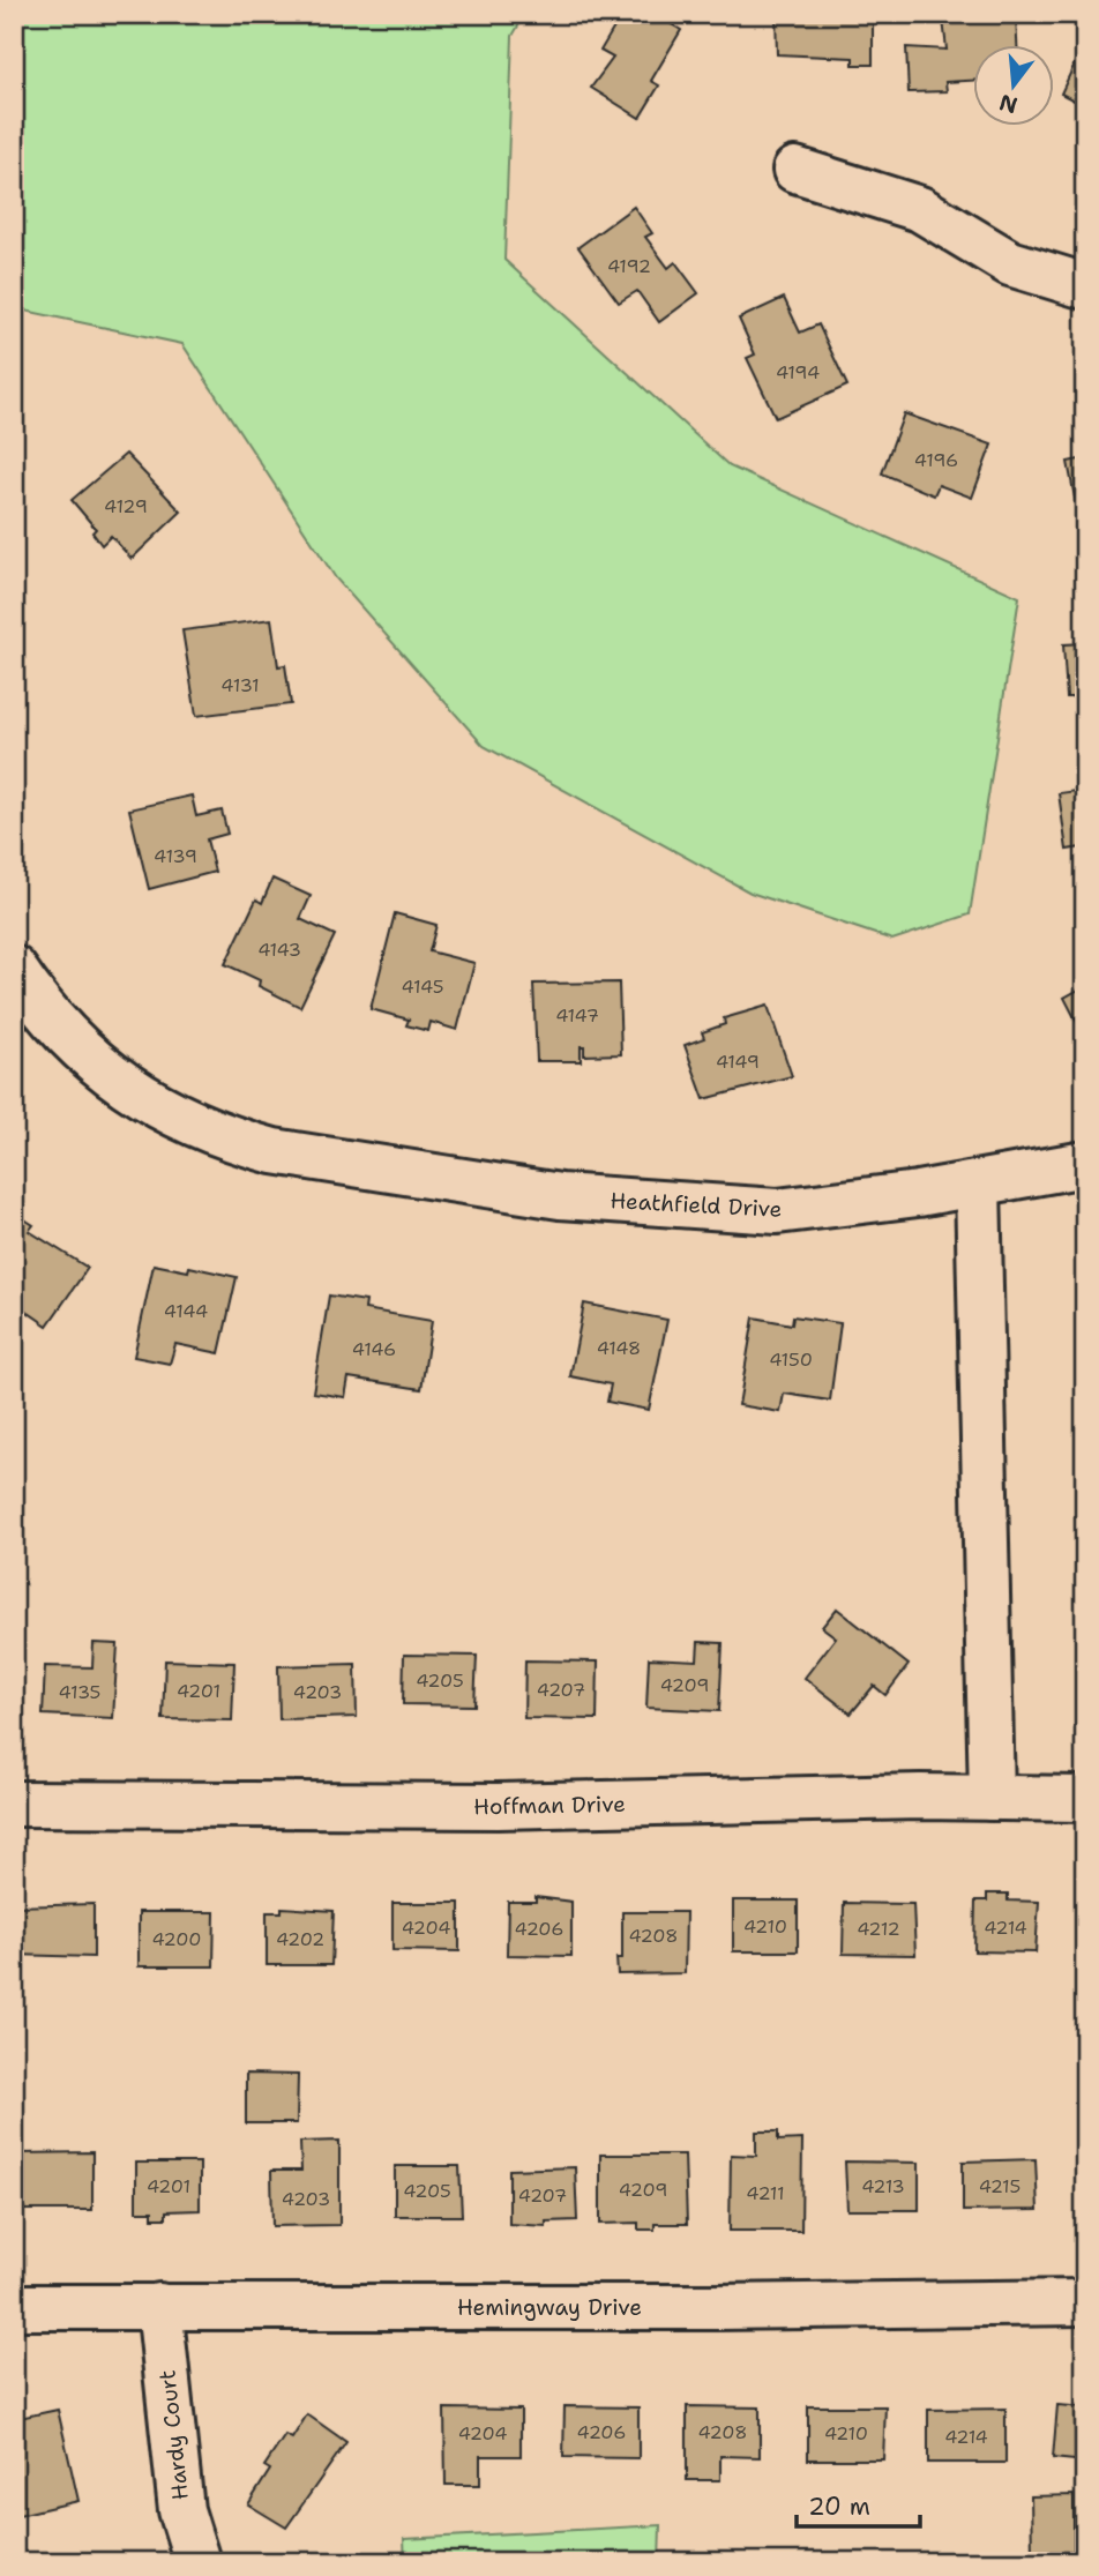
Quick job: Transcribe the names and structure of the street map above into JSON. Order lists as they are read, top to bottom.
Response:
{
  "streets": {
    "street": [
      "Heathfield Drive",
      "Hoffman Drive",
      "Hemingway Drive",
      "Hardy Court"
    ]
  },
  "crossings": [
    ["Hemingway Drive", "Hardy Court"]
  ],
  "house_numbers": [
    "4192",
    "4194",
    "4196",
    "4129",
    "4131",
    "4139",
    "4143",
    "4145",
    "4147",
    "4149",
    "4144",
    "4148",
    "4146",
    "4150",
    "4205",
    "4209",
    "4207",
    "4201",
    "4135",
    "4203",
    "4210",
    "4204",
    "4214",
    "4206",
    "4212",
    "4208",
    "4200",
    "4202",
    "4201",
    "4213",
    "4215",
    "4209",
    "4205",
    "4211",
    "4207",
    "4203",
    "4206",
    "4208",
    "4204",
    "4210",
    "4214"
  ],
  "scale_bar": "20 m",
  "north": "bottom"
}
